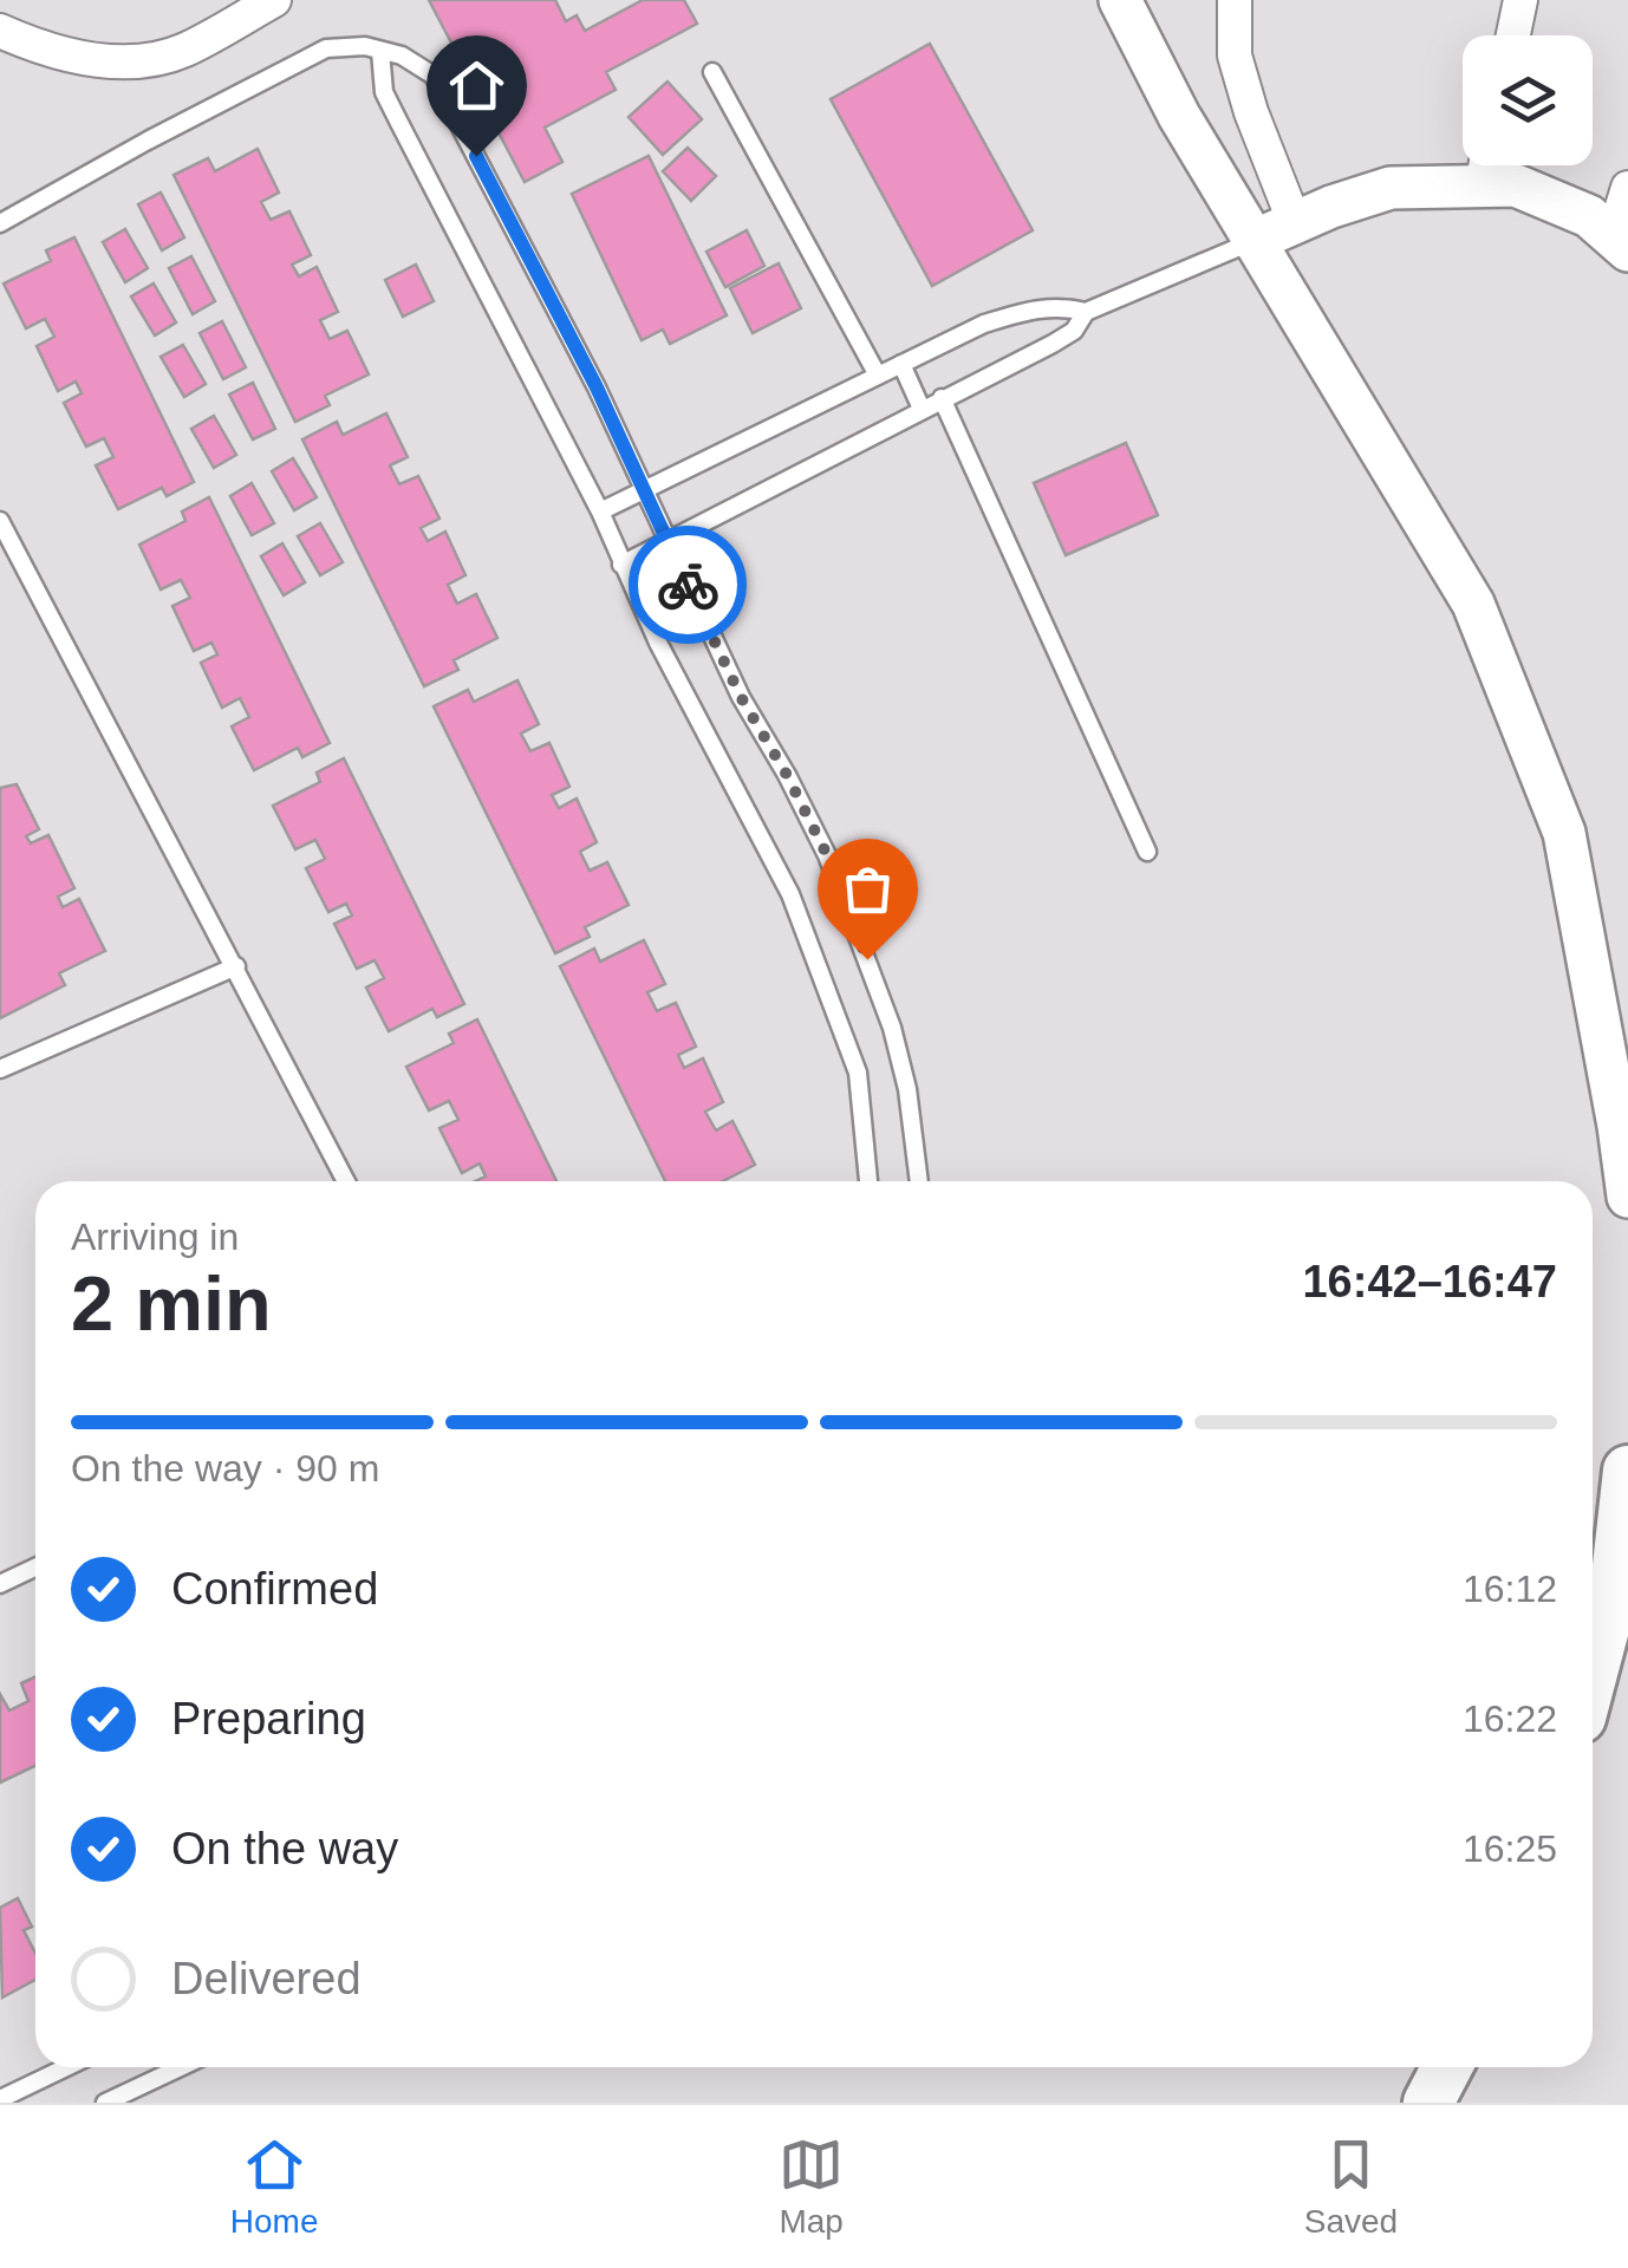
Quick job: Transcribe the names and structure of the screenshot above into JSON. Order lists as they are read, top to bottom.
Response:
{
  "page": {
    "heading": ["2 min", "Arriving in", "16:42–16:47"],
    "bar": "On the way · 90 m",
    "list": [
      ["Confirmed", "16:12"],
      ["Preparing", "16:22"],
      ["On the way", "16:25"],
      "Delivered"
    ],
    "tabs": ["Home", "Map", "Saved"]
  }
}
